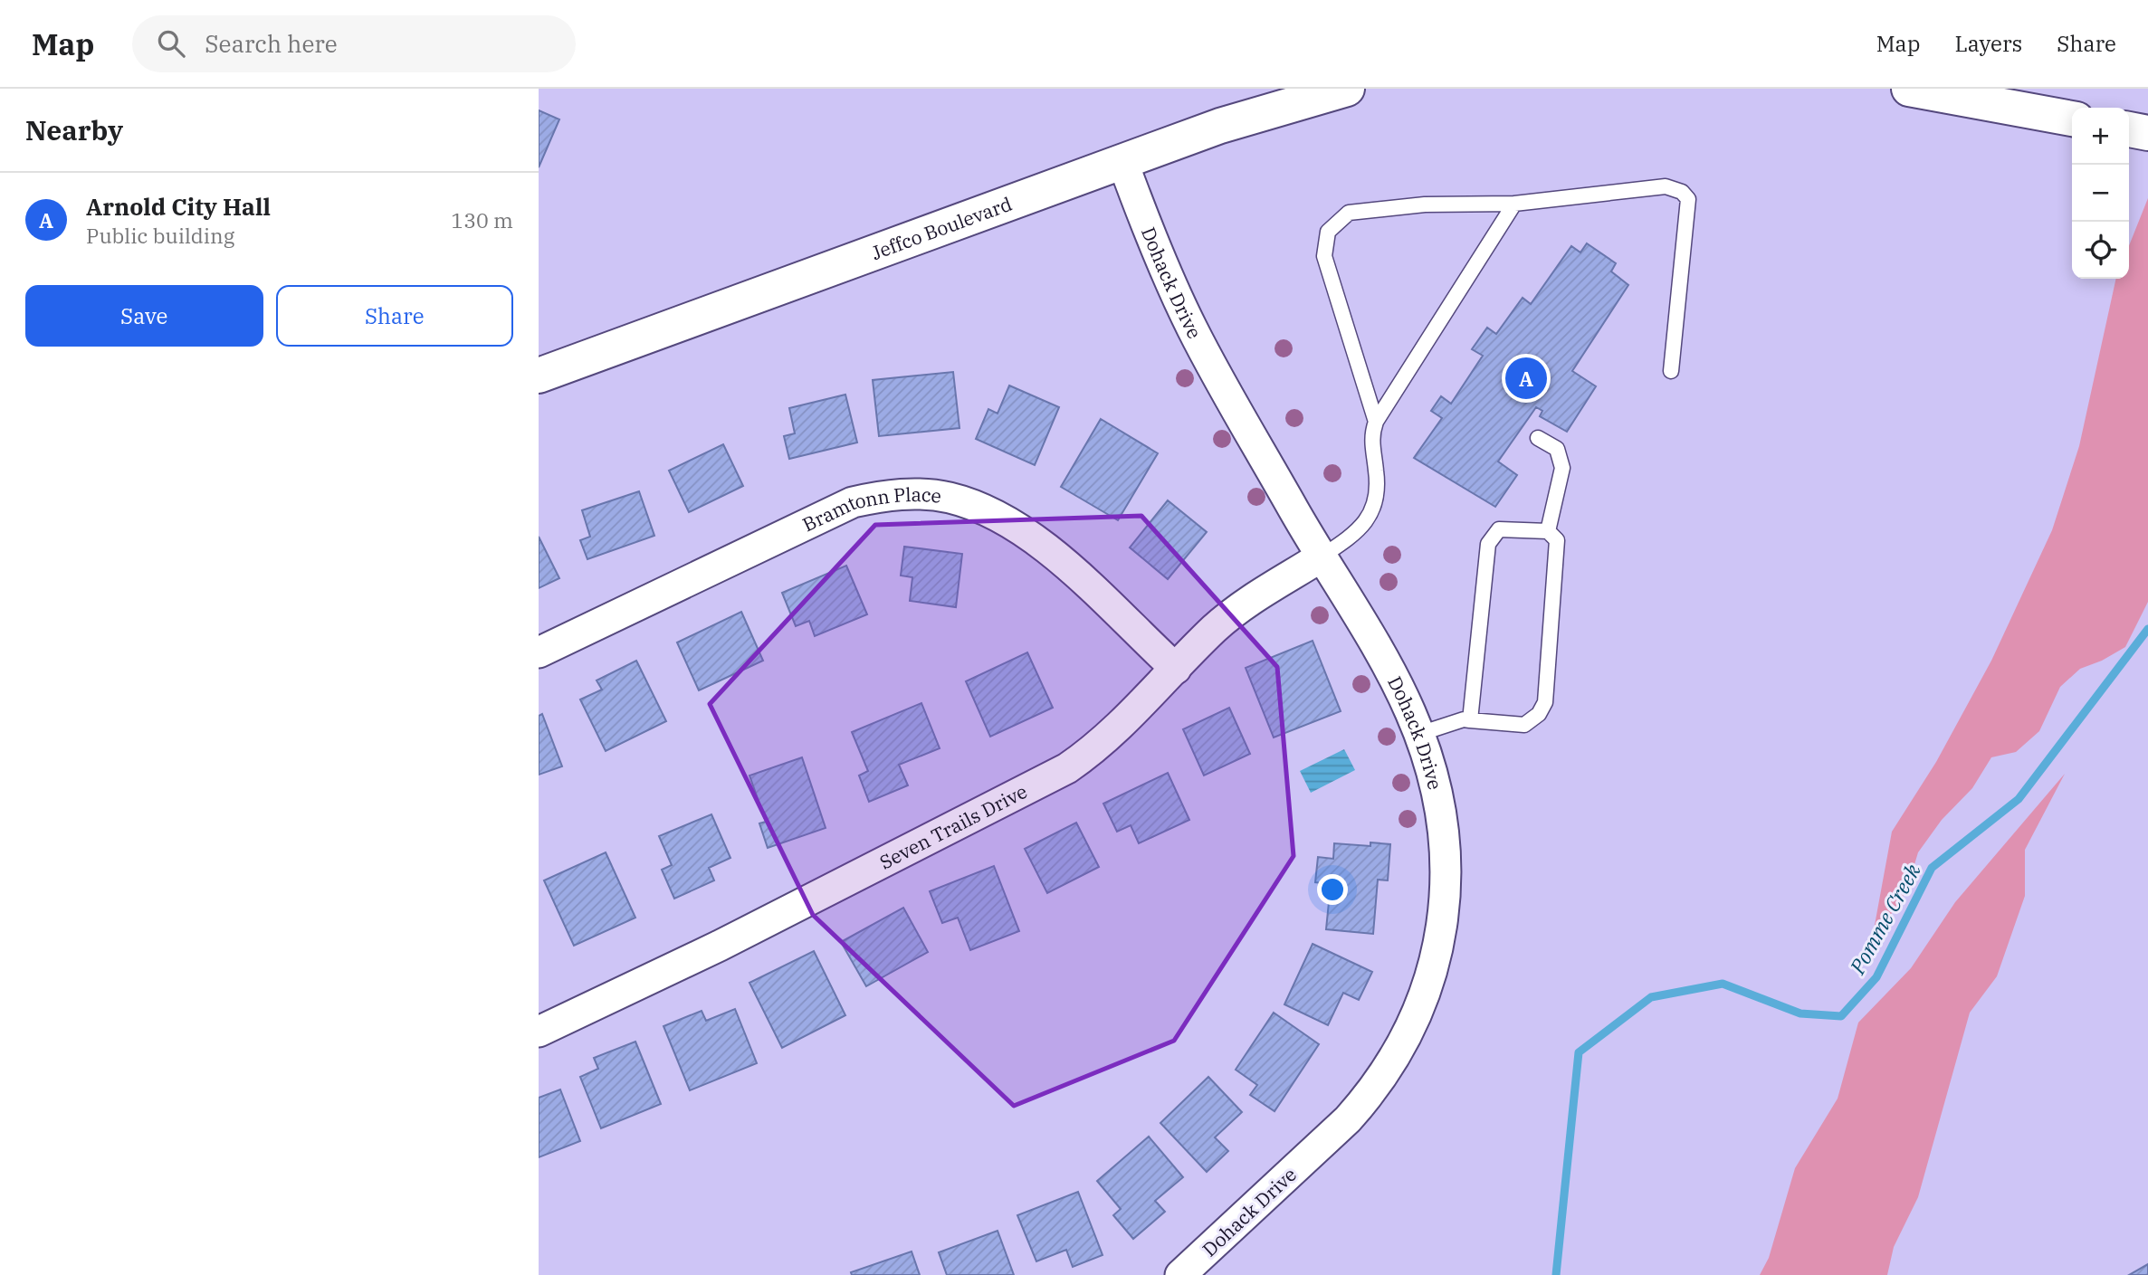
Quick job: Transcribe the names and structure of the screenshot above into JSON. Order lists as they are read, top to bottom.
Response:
{
  "streets": {
    "main road": ["Jeffco Boulevard"],
    "street": ["Dohack Drive", "Bramtonn Place", "Seven Trails Drive"]
  },
  "crossings": [
    ["Jeffco Boulevard", "Dohack Drive"],
    ["Dohack Drive", "Seven Trails Drive"],
    ["Bramtonn Place", "Seven Trails Drive"]
  ],
  "water": ["Pomme Creek"],
  "page": {
    "header": "Map",
    "search": "Search here",
    "nav": ["Map", "Layers", "Share"],
    "heading": "Nearby",
    "map_buttons": ["+", "−"],
    "list": [
      {
        "mark": "A",
        "name": "Arnold City Hall",
        "note": "Public building",
        "value": "130 m"
      }
    ],
    "buttons": ["Save", "Share"],
    "pins": "A"
  }
}
